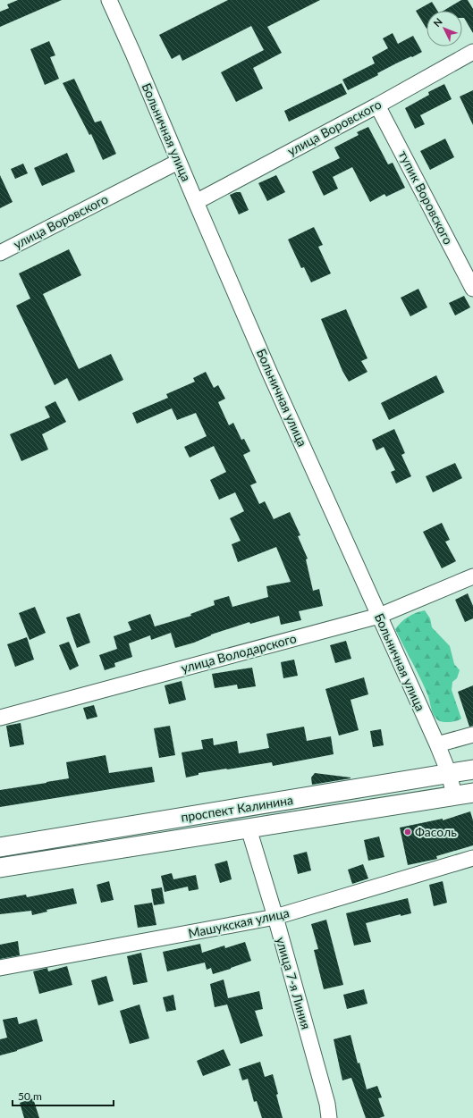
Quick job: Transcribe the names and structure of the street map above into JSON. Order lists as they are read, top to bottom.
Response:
{
  "streets": {
    "main road": ["проспект Калинина"],
    "street": [
      "улица Воровского",
      "Больничная улица",
      "тупик Воровского",
      "улица Володарского",
      "Машукская улица",
      "улица 7-я Линия"
    ]
  },
  "crossings": [
    ["улица Воровского", "Больничная улица"],
    ["улица Воровского", "тупик Воровского"],
    ["Больничная улица", "улица Володарского"],
    ["Больничная улица", "проспект Калинина"],
    ["проспект Калинина", "улица 7-я Линия"],
    ["Машукская улица", "улица 7-я Линия"]
  ],
  "places": ["Фасоль"],
  "scale_bar": "50 m",
  "north": "top left"
}
